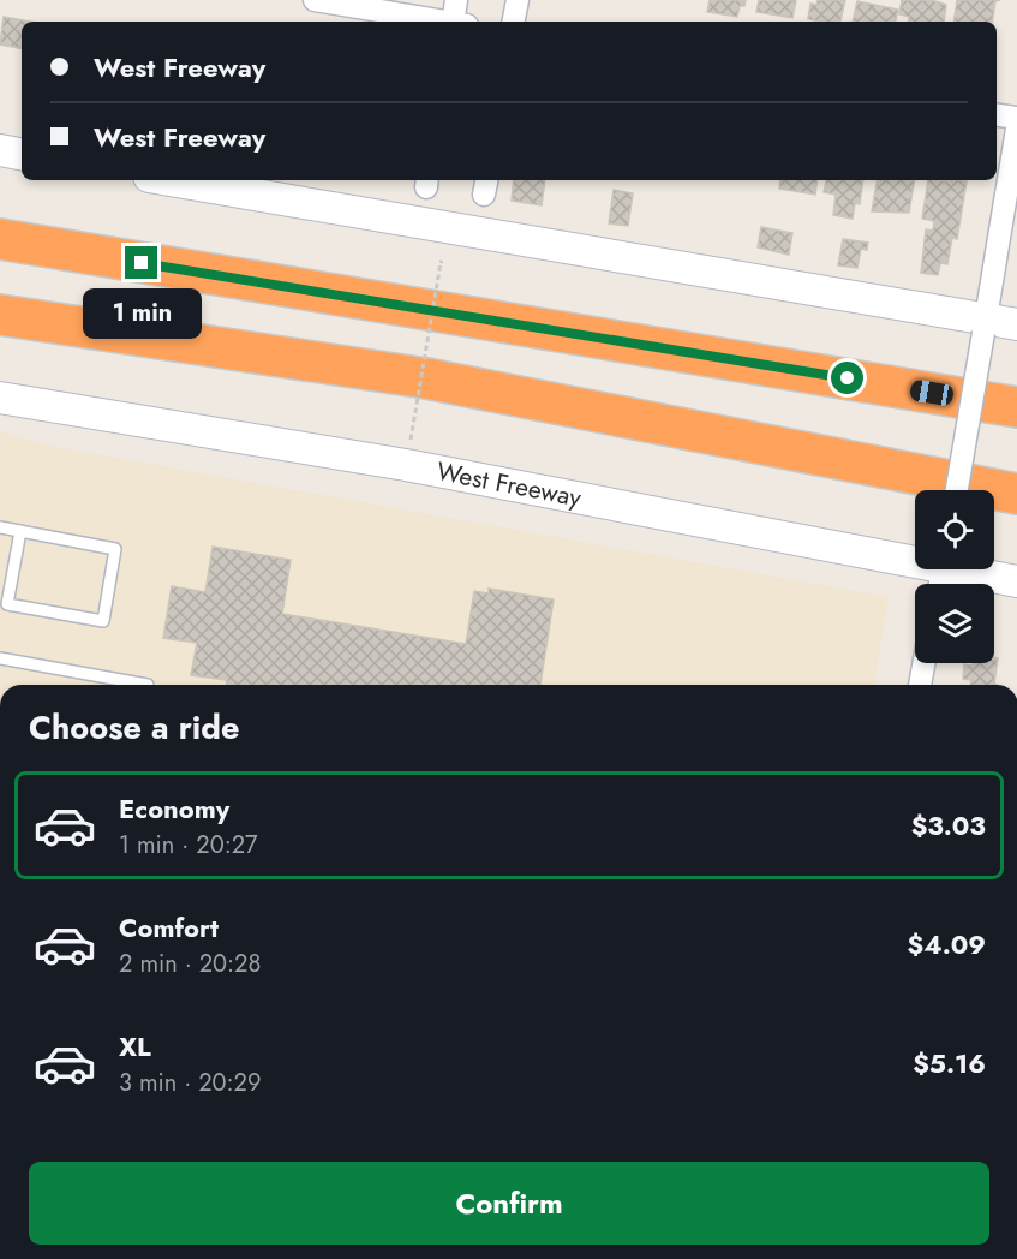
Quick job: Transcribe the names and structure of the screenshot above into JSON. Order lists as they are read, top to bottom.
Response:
{
  "streets": {
    "main road": ["West Freeway"]
  },
  "page": {
    "banner": ["West Freeway", "West Freeway"],
    "bubble": "1 min",
    "heading": "Choose a ride",
    "list": [
      {
        "name": "Economy",
        "note": "1 min · 20:27",
        "value": "$3.03"
      },
      {
        "name": "Comfort",
        "note": "2 min · 20:28",
        "value": "$4.09"
      },
      {
        "name": "XL",
        "note": "3 min · 20:29",
        "value": "$5.16"
      }
    ],
    "buttons": "Confirm"
  }
}
